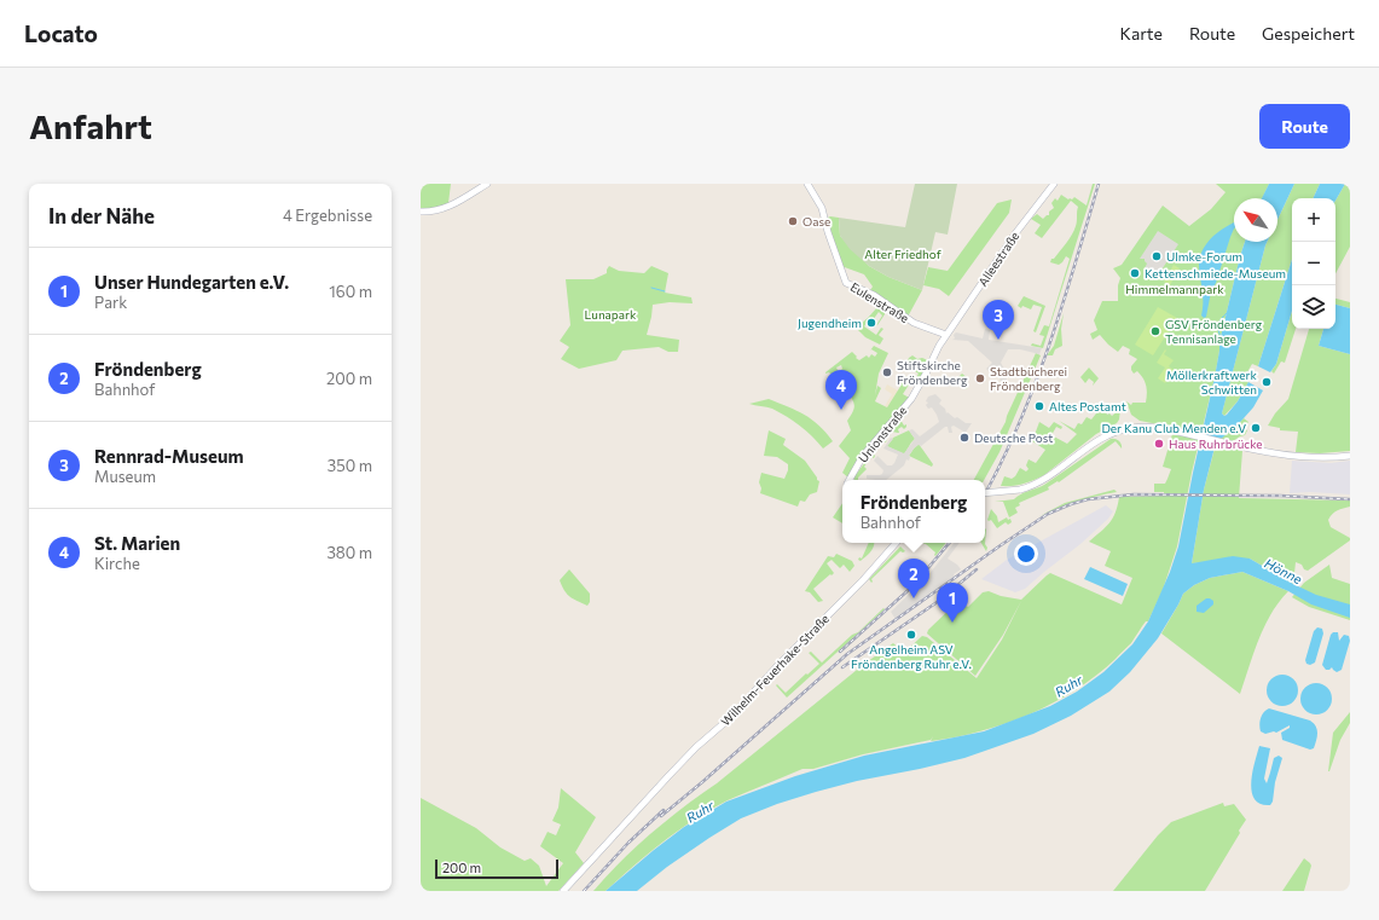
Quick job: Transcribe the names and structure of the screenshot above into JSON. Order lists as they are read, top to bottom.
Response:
{
  "streets": {
    "main road": [
      "Alleestraße",
      "Eulenstraße",
      "Unionstraße",
      "Wilhelm-Feuerhake-Straße"
    ]
  },
  "crossings": [
    ["Alleestraße", "Eulenstraße"],
    ["Alleestraße", "Unionstraße"],
    ["Eulenstraße", "Unionstraße"]
  ],
  "water": ["Hönne", "Ruhr"],
  "parks": ["Alter Friedhof", "Himmelmannpark", "Lunapark"],
  "places": [
    "Oase",
    "Ulmke-Forum",
    "Kettenschmiede-Museum",
    "Jugendheim",
    "GSV Fröndenberg Tennisanlage",
    "Stiftskirche Fröndenberg",
    "Stadtbücherei Fröndenberg",
    "Möllerkraftwerk Schwitten",
    "Altes Postamt",
    "Der Kanu Club Menden e.V",
    "Deutsche Post",
    "Haus Ruhrbrücke",
    "Angelheim ASV Fröndenberg Ruhr e.V."
  ],
  "scale_bar": "200 m",
  "north": "top left",
  "page": {
    "header": "Locato",
    "nav": ["Karte", "Route", "Gespeichert"],
    "buttons": "Route",
    "title": "Anfahrt",
    "heading": ["In der Nähe", "4 Ergebnisse"],
    "map_buttons": ["+", "−"],
    "list": [
      {
        "mark": "1",
        "name": "Unser Hundegarten e.V.",
        "note": "Park",
        "value": "160 m"
      },
      {
        "mark": "2",
        "name": "Fröndenberg",
        "note": "Bahnhof",
        "value": "200 m"
      },
      {
        "mark": "3",
        "name": "Rennrad-Museum",
        "note": "Museum",
        "value": "350 m"
      },
      {
        "mark": "4",
        "name": "St. Marien",
        "note": "Kirche",
        "value": "380 m"
      }
    ],
    "pins": [
      "3",
      "4",
      "2",
      "1"
    ],
    "popup": ["Fröndenberg", "Bahnhof"],
    "scale": "200 m"
  }
}
